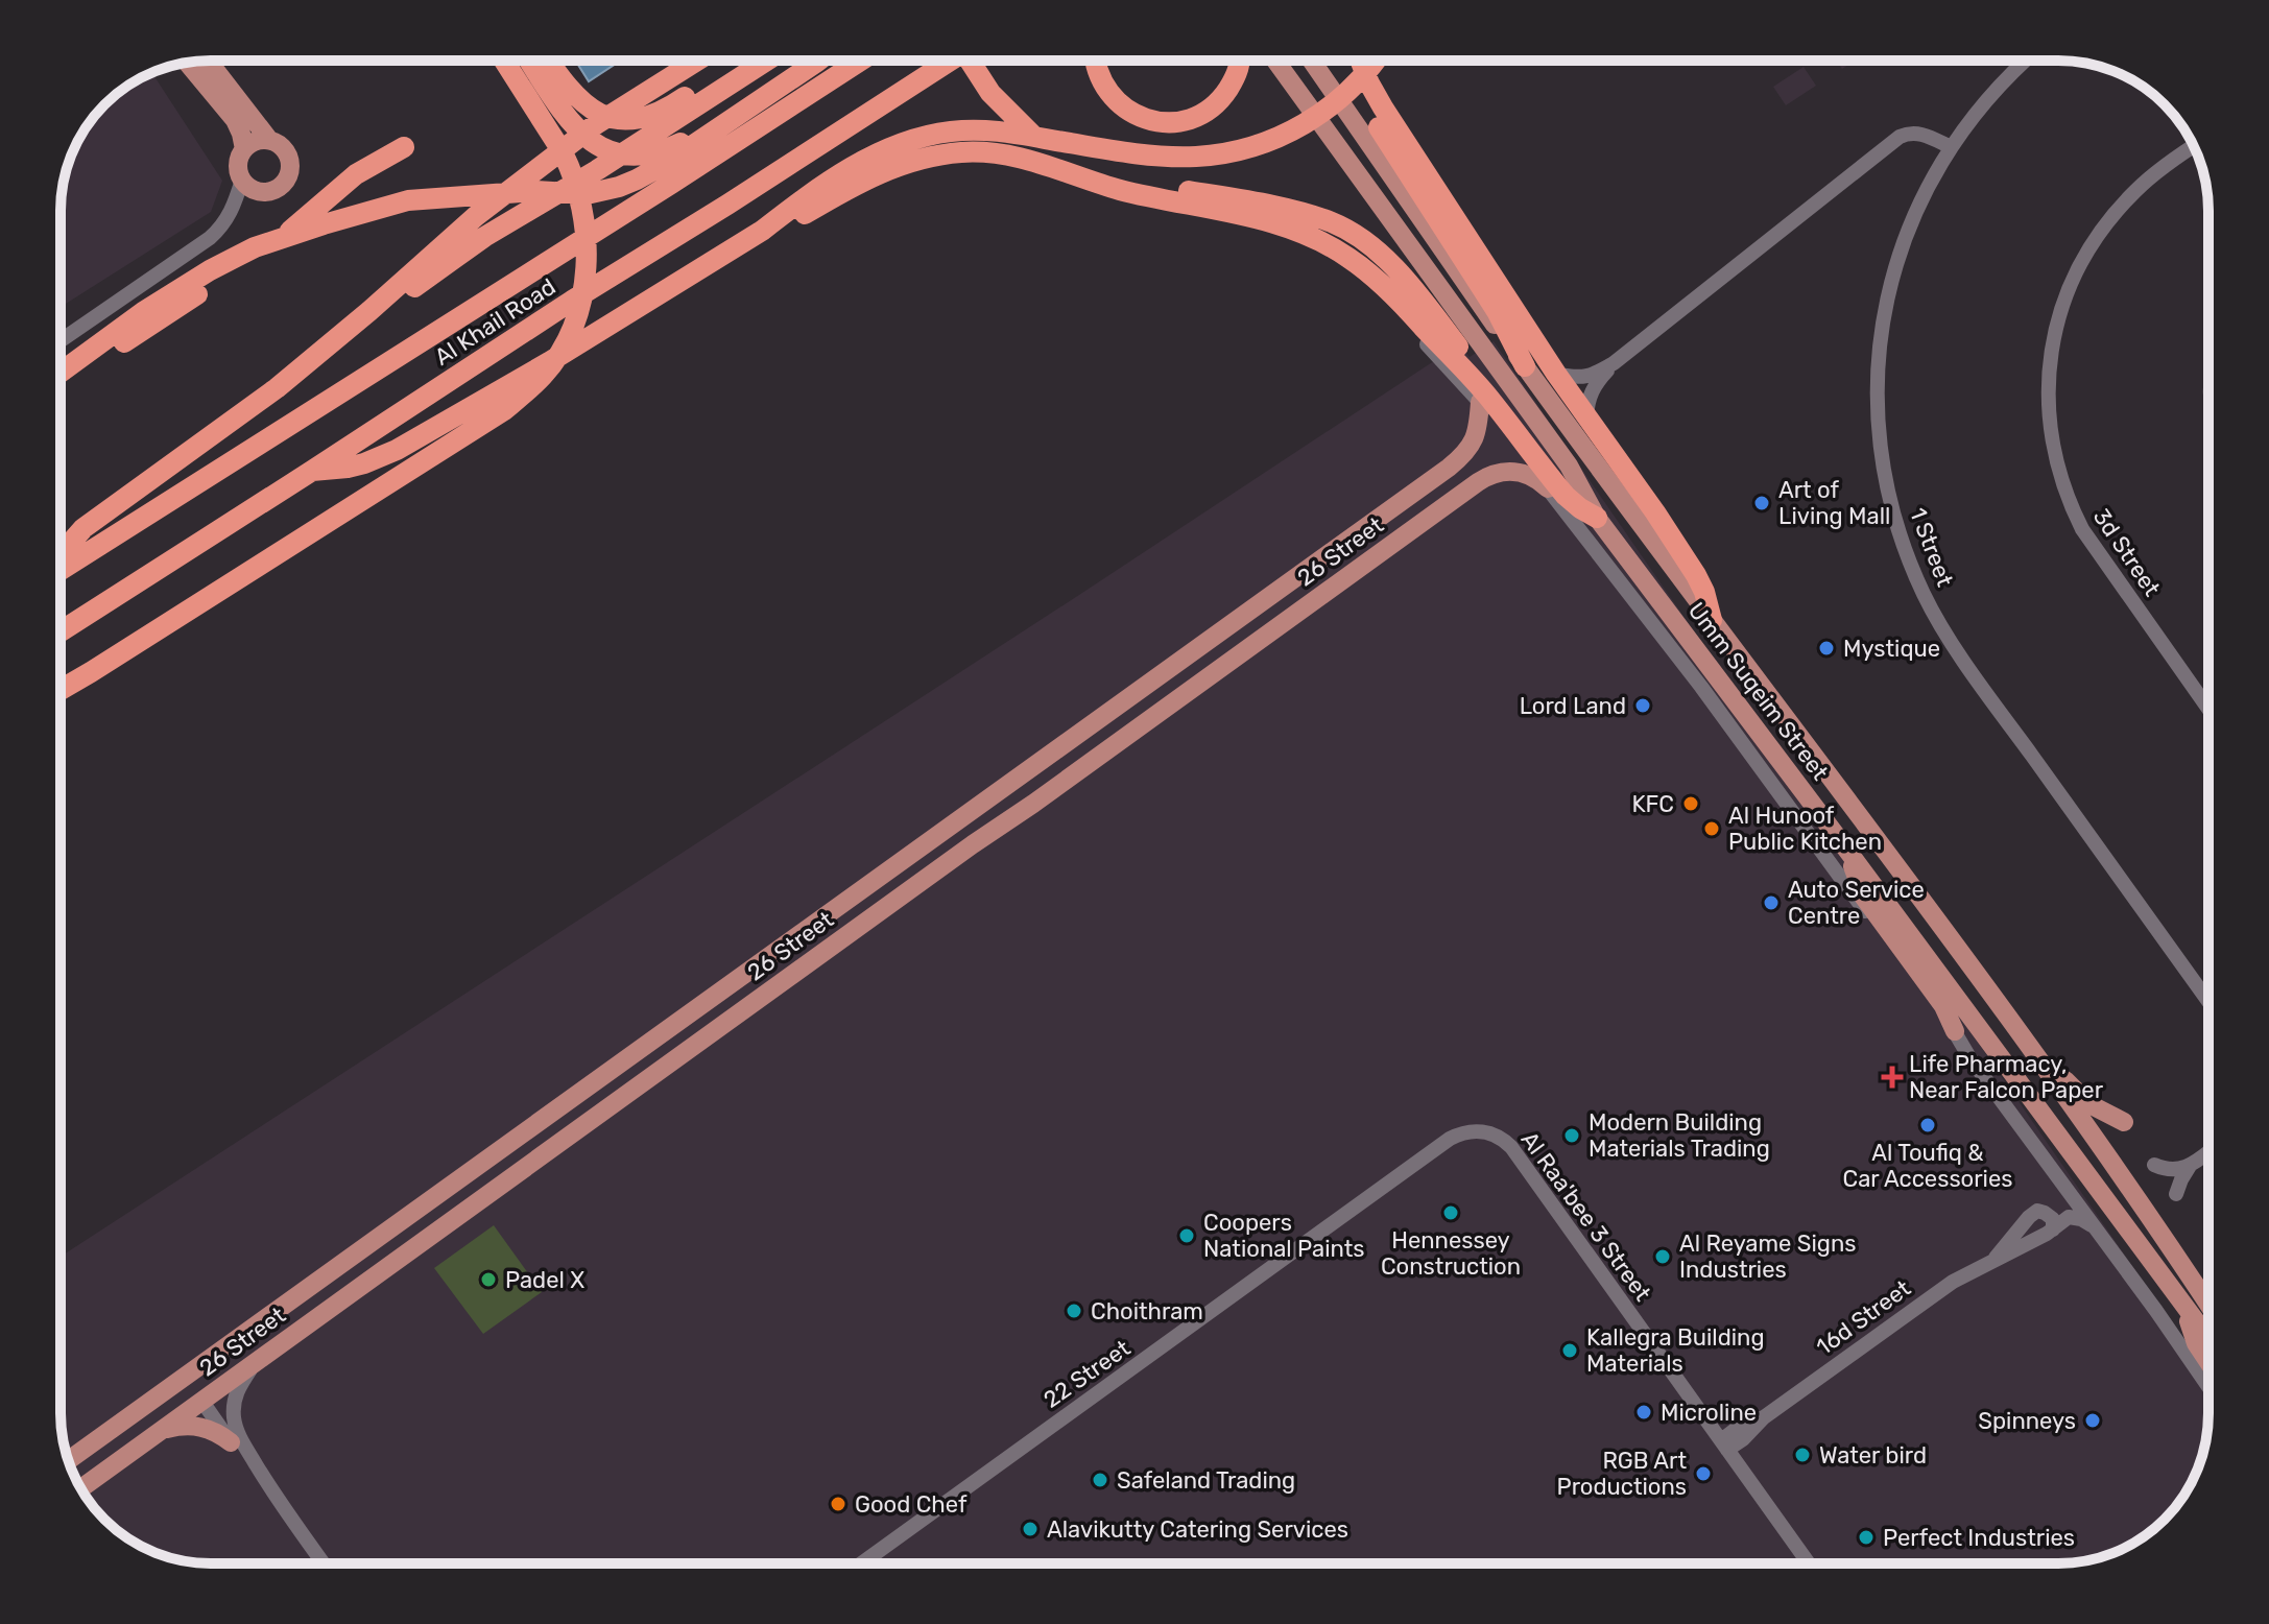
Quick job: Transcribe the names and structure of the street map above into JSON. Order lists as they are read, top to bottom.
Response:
{
  "streets": {
    "highway": ["Al Khail Road"],
    "main road": ["26 Street", "Umm Suqeim Street"],
    "street": [
      "1 Street",
      "3d Street",
      "Al Raa'bee 3 Street",
      "16d Street",
      "22 Street"
    ]
  },
  "crossings": [
    ["Al Raa'bee 3 Street", "16d Street"],
    ["Al Raa'bee 3 Street", "22 Street"]
  ],
  "places": {
    "other": [
      "Art of Living Mall",
      "Mystique",
      "Lord Land",
      "KFC",
      "Al Hunoof Public Kitchen",
      "Auto Service Centre",
      "Al Toufiq & Car Accessories",
      "Modern Building Materials Trading",
      "Hennessey Construction",
      "Coopers National Paints",
      "Al Reyame Signs Industries",
      "Padel X",
      "Choithram",
      "Kallegra Building Materials",
      "Microline",
      "Spinneys",
      "Water bird",
      "RGB Art Productions",
      "Safeland Trading",
      "Good Chef",
      "Alavikutty Catering Services",
      "Perfect Industries"
    ],
    "health": ["Life Pharmacy, Near Falcon Paper"]
  }
}
